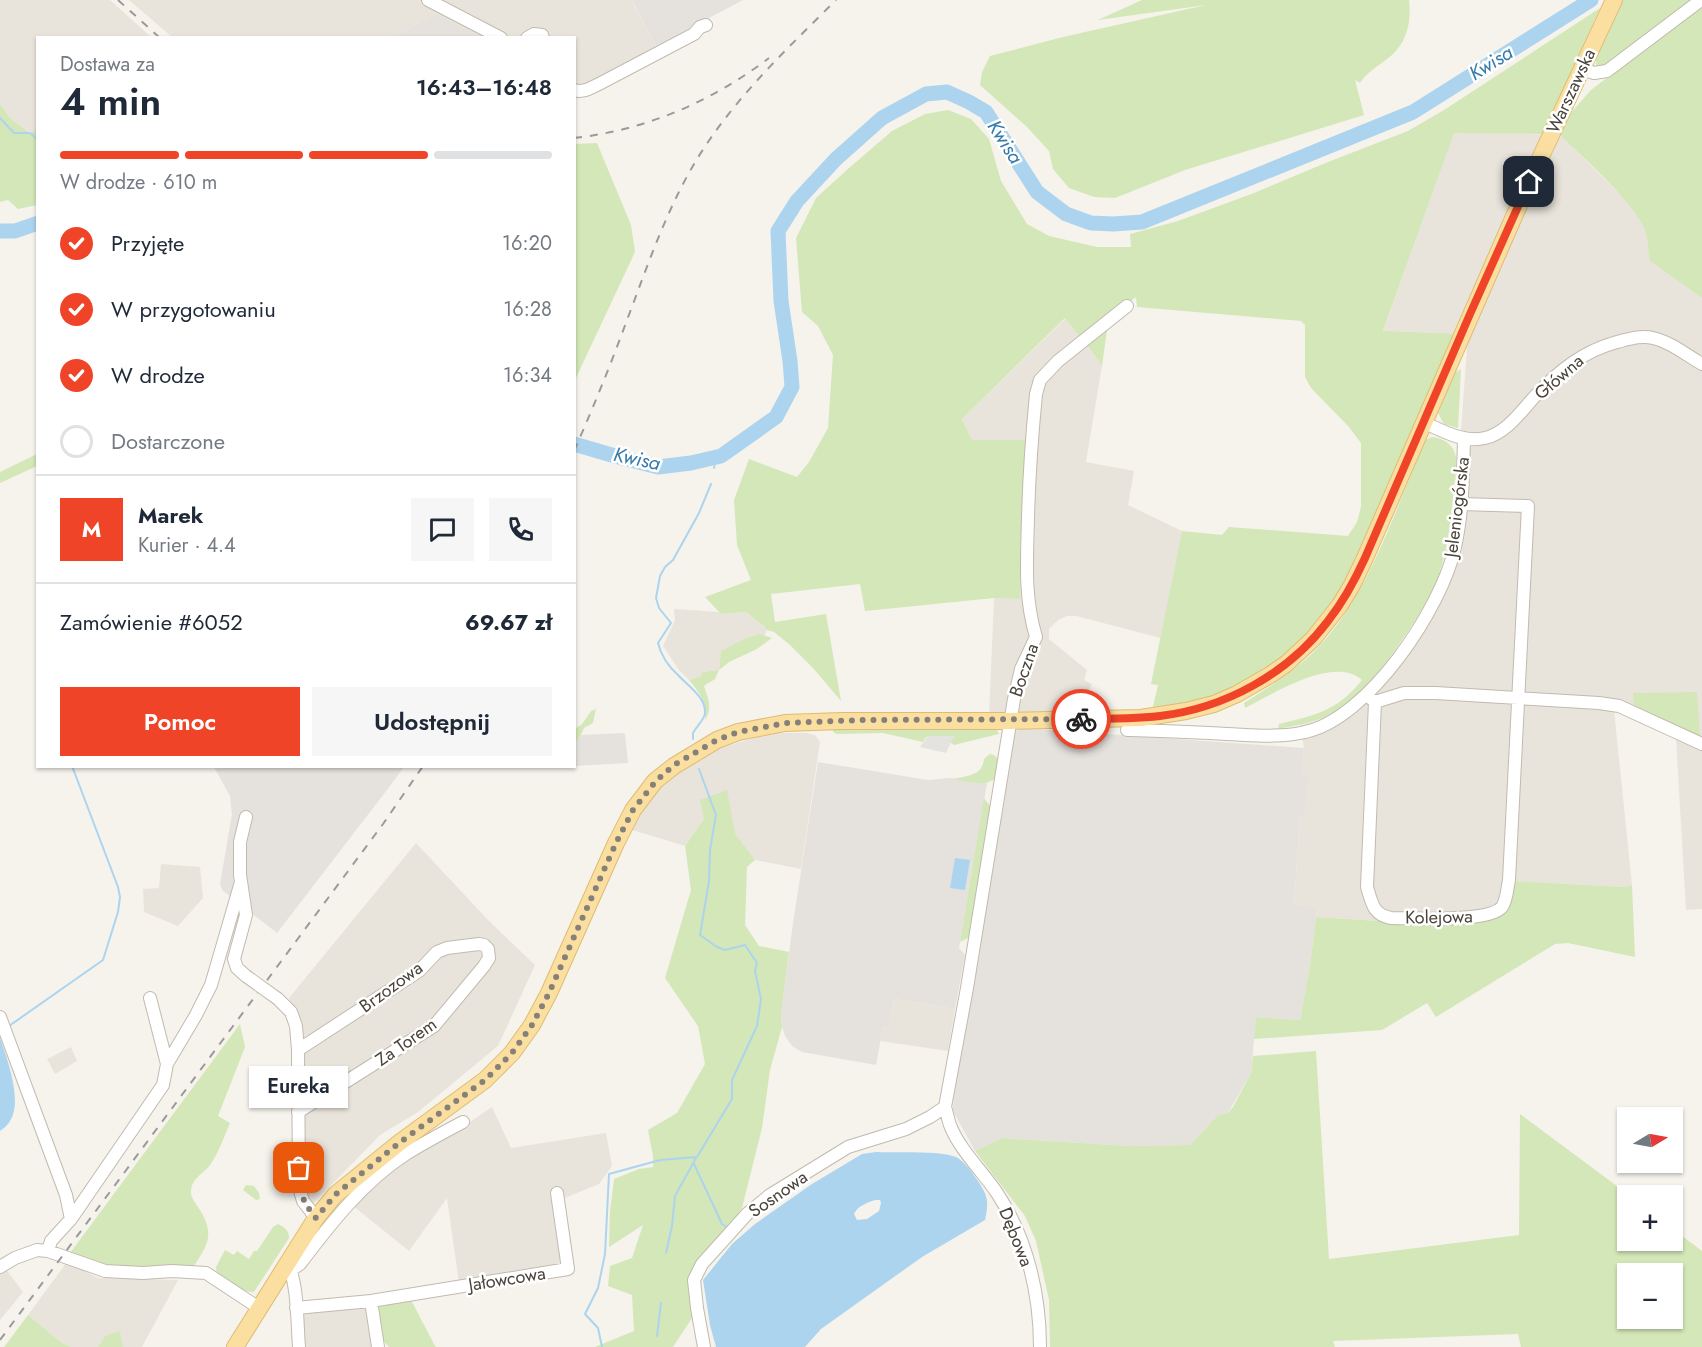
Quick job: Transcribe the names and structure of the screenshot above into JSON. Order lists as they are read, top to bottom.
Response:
{
  "streets": {
    "main road": ["Warszawska"],
    "street": [
      "Główna",
      "Jeleniogórska",
      "Boczna",
      "Kolejowa",
      "Brzozowa",
      "Za Torem",
      "Sosnowa",
      "Dębowa",
      "Jałowcowa"
    ]
  },
  "crossings": [
    ["Warszawska", "Główna"],
    ["Główna", "Jeleniogórska"],
    ["Jeleniogórska", "Kolejowa"],
    ["Boczna", "Sosnowa"],
    ["Boczna", "Dębowa"],
    ["Brzozowa", "Za Torem"],
    ["Sosnowa", "Dębowa"]
  ],
  "water": ["Kwisa"],
  "places": ["Eureka"],
  "north": "right",
  "page": {
    "heading": ["4 min", "Dostawa za", "16:43–16:48"],
    "panel": [
      "Marek",
      "Kurier · 4.4",
      "Zamówienie #6052",
      "69.67 zł"
    ],
    "bar": "W drodze · 610 m",
    "list": [
      ["Przyjęte", "16:20"],
      ["W przygotowaniu", "16:28"],
      ["W drodze", "16:34"],
      "Dostarczone"
    ],
    "round": "M",
    "buttons": ["Pomoc", "Udostępnij"],
    "bubble": "Eureka",
    "map_buttons": ["+", "−"]
  }
}
